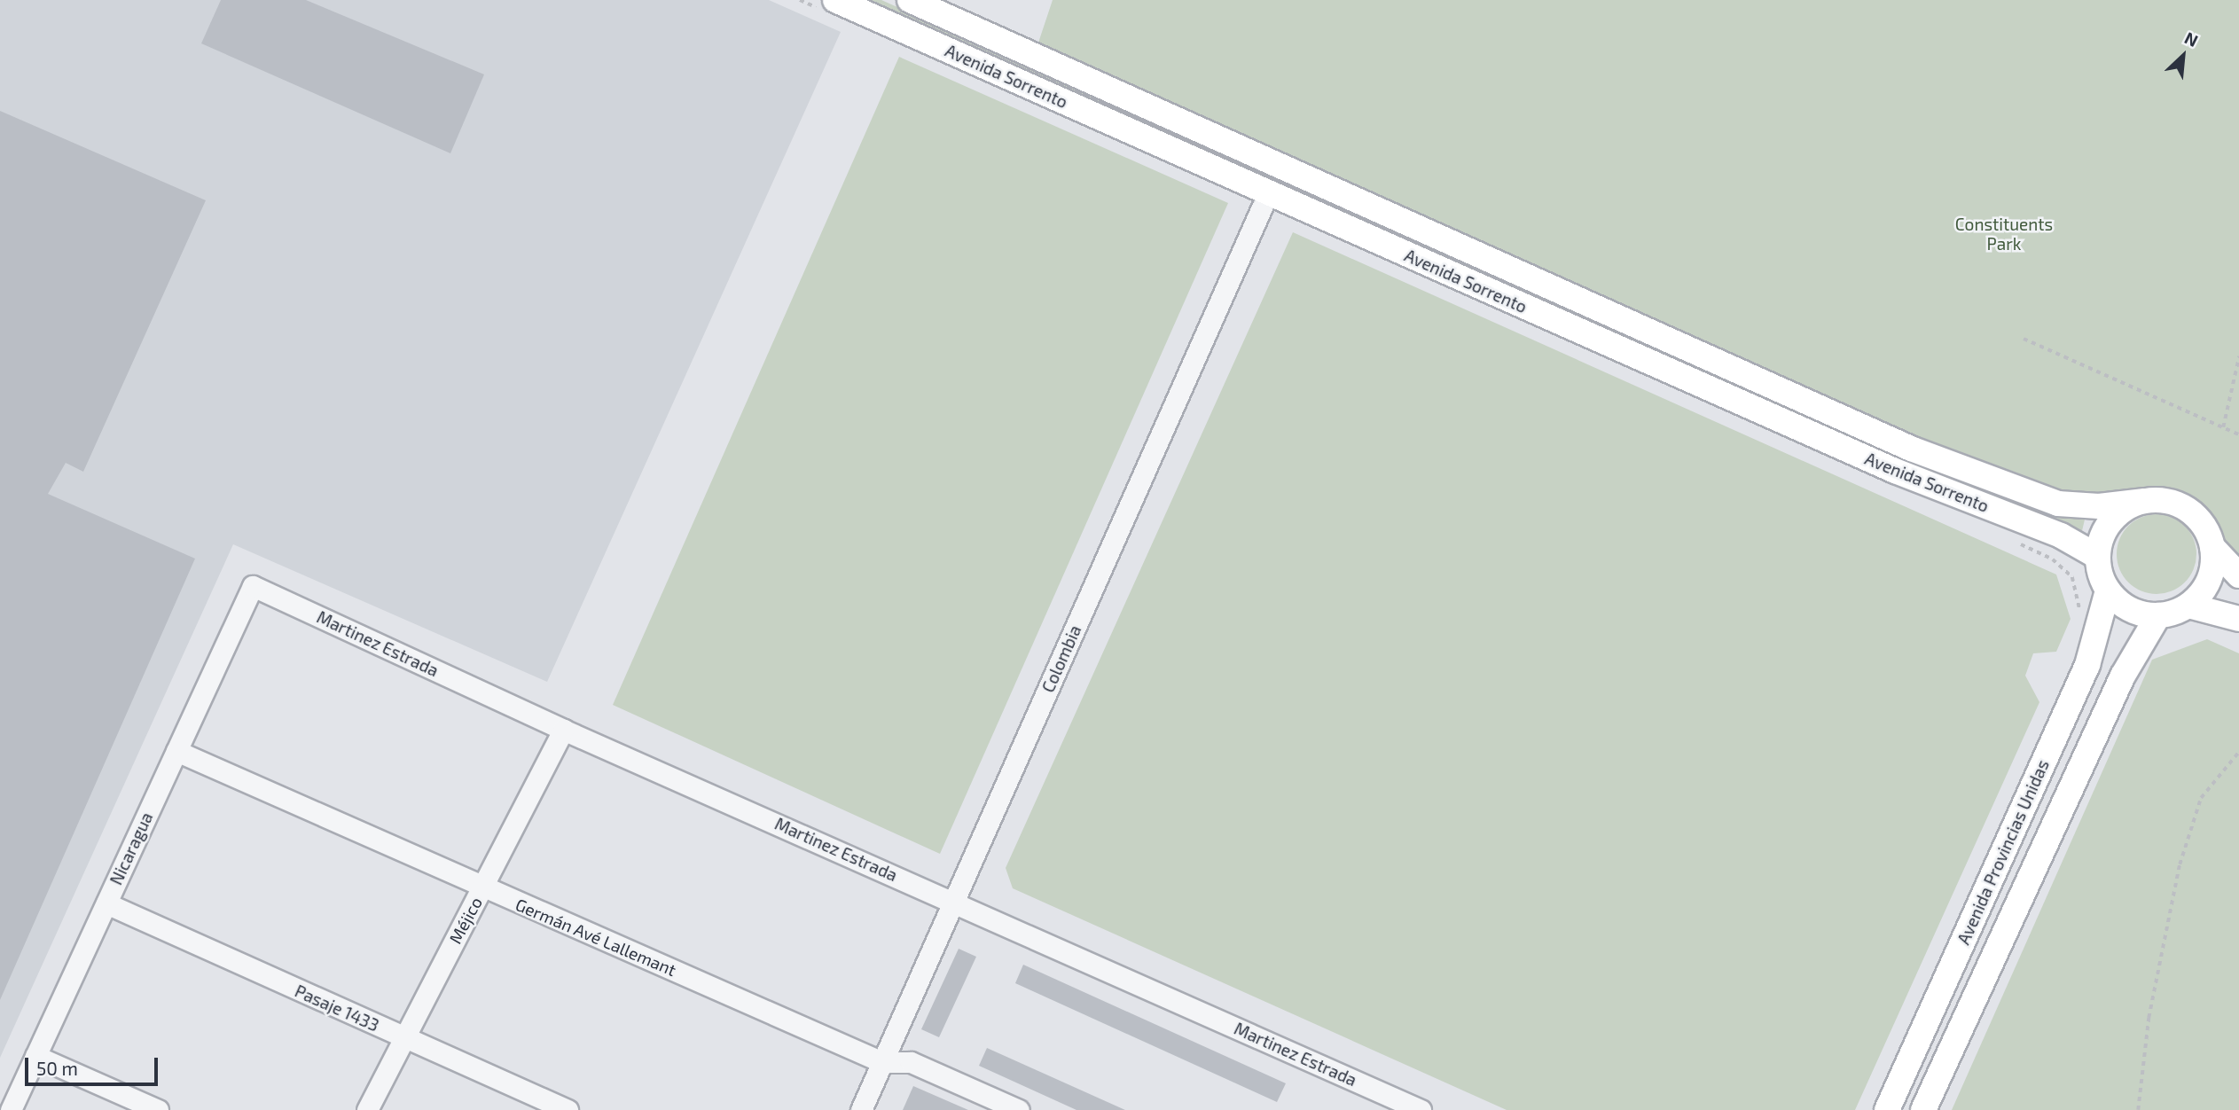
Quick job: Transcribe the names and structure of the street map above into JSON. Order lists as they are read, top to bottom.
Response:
{
  "streets": {
    "main road": ["Avenida Sorrento", "Avenida Provincias Unidas"],
    "street": [
      "Martinez Estrada",
      "Colombia",
      "Nicaragua",
      "Méjico",
      "Germán Avé Lallemant",
      "Pasaje 1433"
    ]
  },
  "crossings": [
    ["Avenida Sorrento", "Avenida Provincias Unidas"],
    ["Martinez Estrada", "Colombia"],
    ["Martinez Estrada", "Nicaragua"],
    ["Martinez Estrada", "Méjico"],
    ["Colombia", "Germán Avé Lallemant"],
    ["Nicaragua", "Germán Avé Lallemant"],
    ["Nicaragua", "Pasaje 1433"],
    ["Méjico", "Germán Avé Lallemant"],
    ["Méjico", "Pasaje 1433"]
  ],
  "parks": ["Constituents Park"],
  "scale_bar": "50 m",
  "north": "top right"
}
